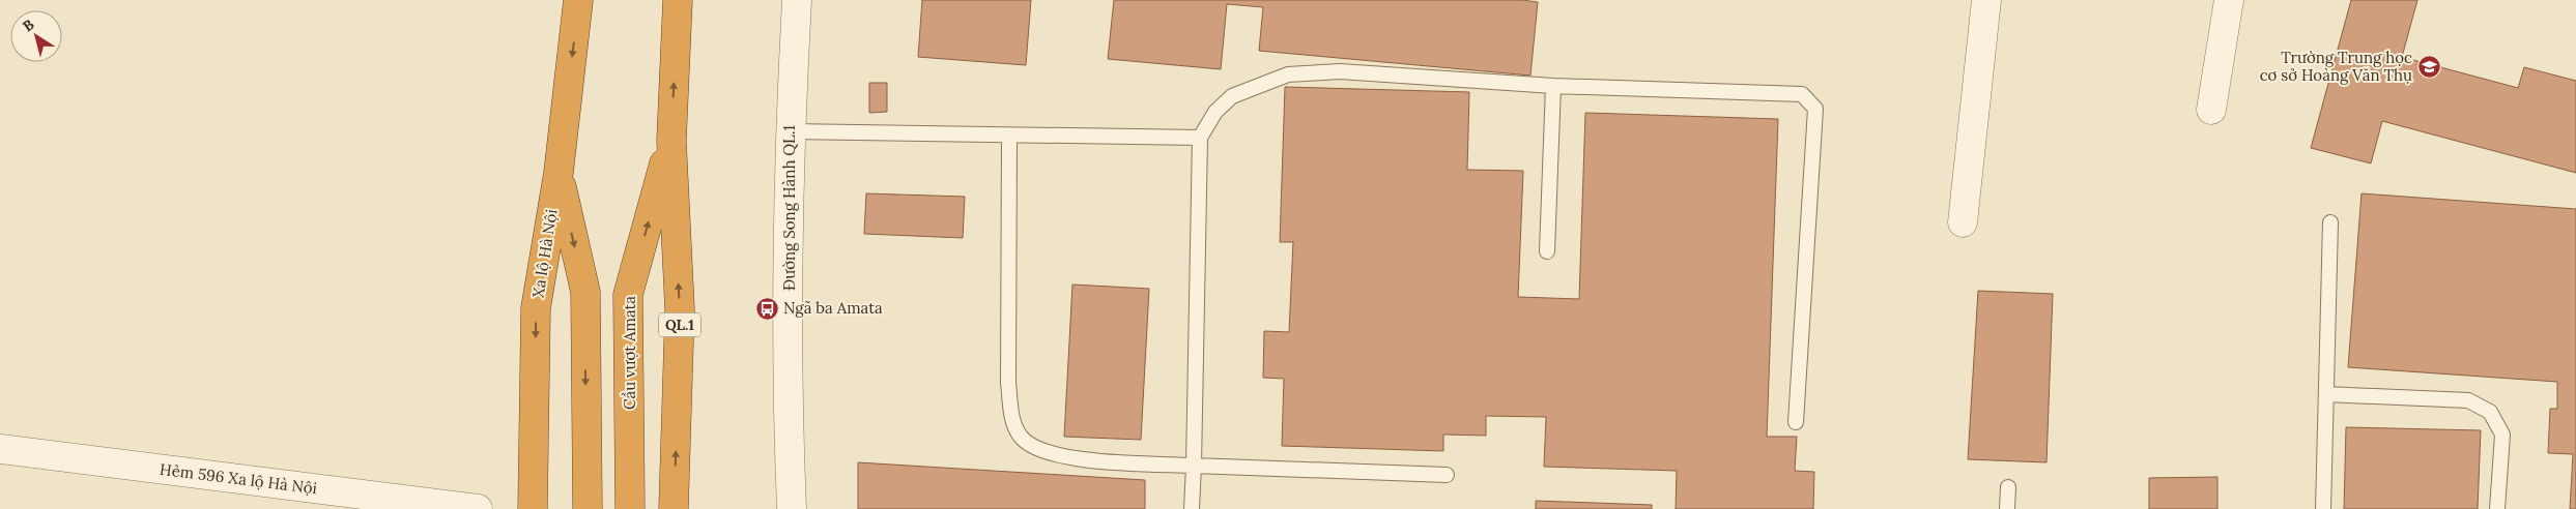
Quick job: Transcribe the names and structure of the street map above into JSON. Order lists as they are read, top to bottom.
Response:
{
  "streets": {
    "highway": ["Xa lộ Hà Nội", "QL.1", "Cầu vượt Amata"],
    "street": ["Đường Song Hành QL.1", "Hẻm 596 Xa lộ Hà Nội"]
  },
  "crossings": [
    ["QL.1", "Cầu vượt Amata"]
  ],
  "places": {
    "school or university": ["Trường Trung học cơ sở Hoàng Văn Thụ"],
    "bus stop": ["Ngã ba Amata"]
  },
  "north": "top left"
}
